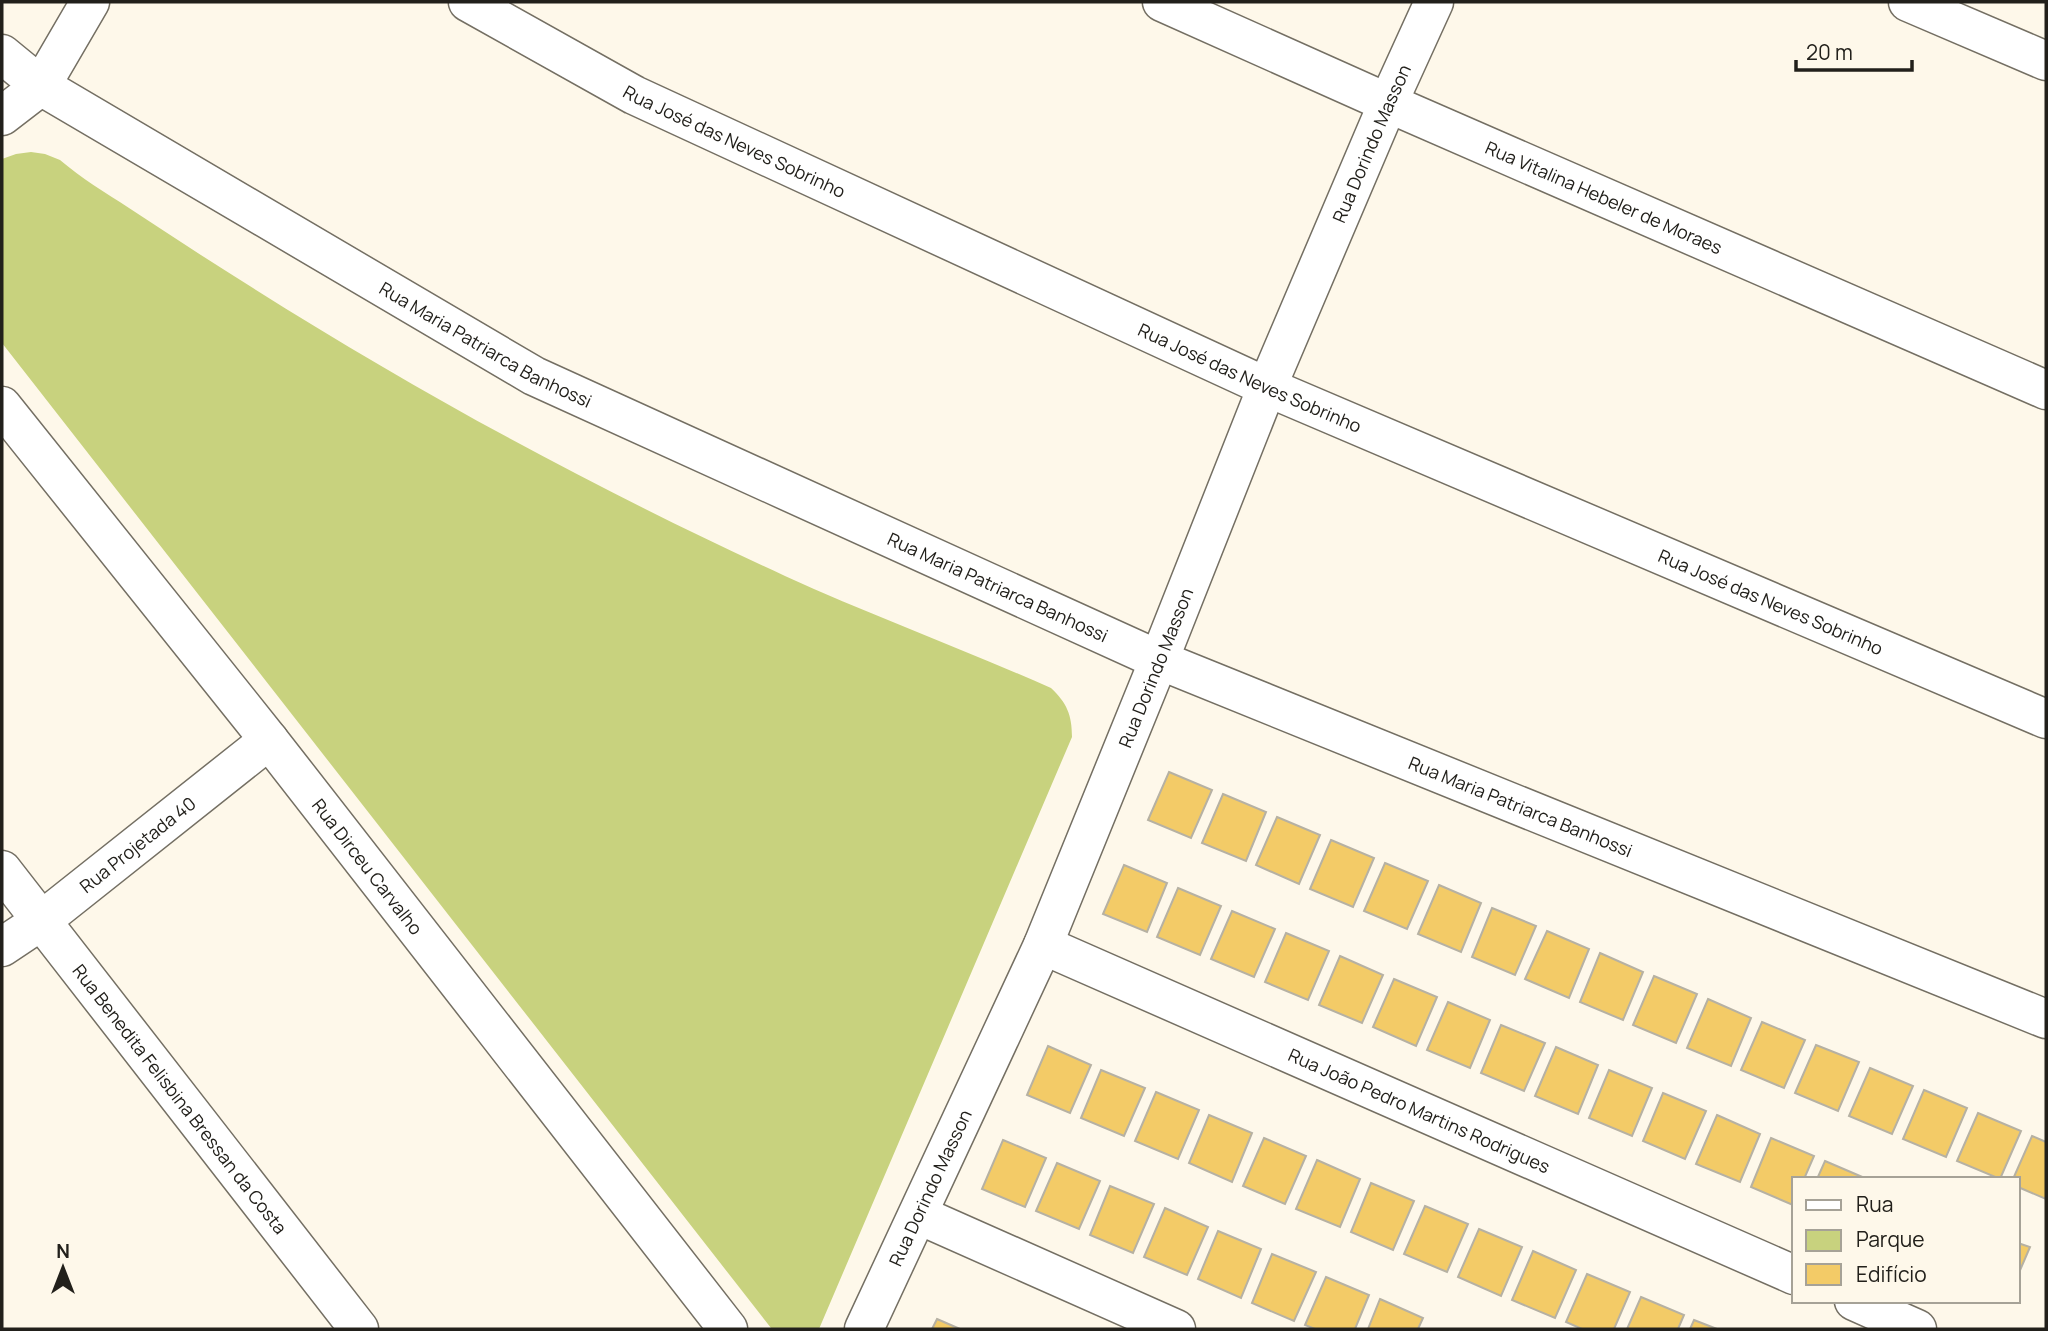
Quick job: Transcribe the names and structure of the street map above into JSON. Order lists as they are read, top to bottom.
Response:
{
  "streets": {
    "street": [
      "Rua José das Neves Sobrinho",
      "Rua Dorindo Masson",
      "Rua Vitalina Hebeler de Moraes",
      "Rua Maria Patriarca Banhossi",
      "Rua Projetada 40",
      "Rua Dirceu Carvalho",
      "Rua Benedita Felisbina Bressan da Costa",
      "Rua João Pedro Martins Rodrigues"
    ]
  },
  "crossings": [
    ["Rua José das Neves Sobrinho", "Rua Dorindo Masson"],
    ["Rua Dorindo Masson", "Rua Vitalina Hebeler de Moraes"],
    ["Rua Dorindo Masson", "Rua Maria Patriarca Banhossi"],
    ["Rua Dorindo Masson", "Rua João Pedro Martins Rodrigues"],
    ["Rua Projetada 40", "Rua Dirceu Carvalho"],
    ["Rua Projetada 40", "Rua Benedita Felisbina Bressan da Costa"]
  ],
  "legend": ["Rua", "Parque", "Edifício"],
  "scale_bar": "20 m",
  "north": "top"
}
